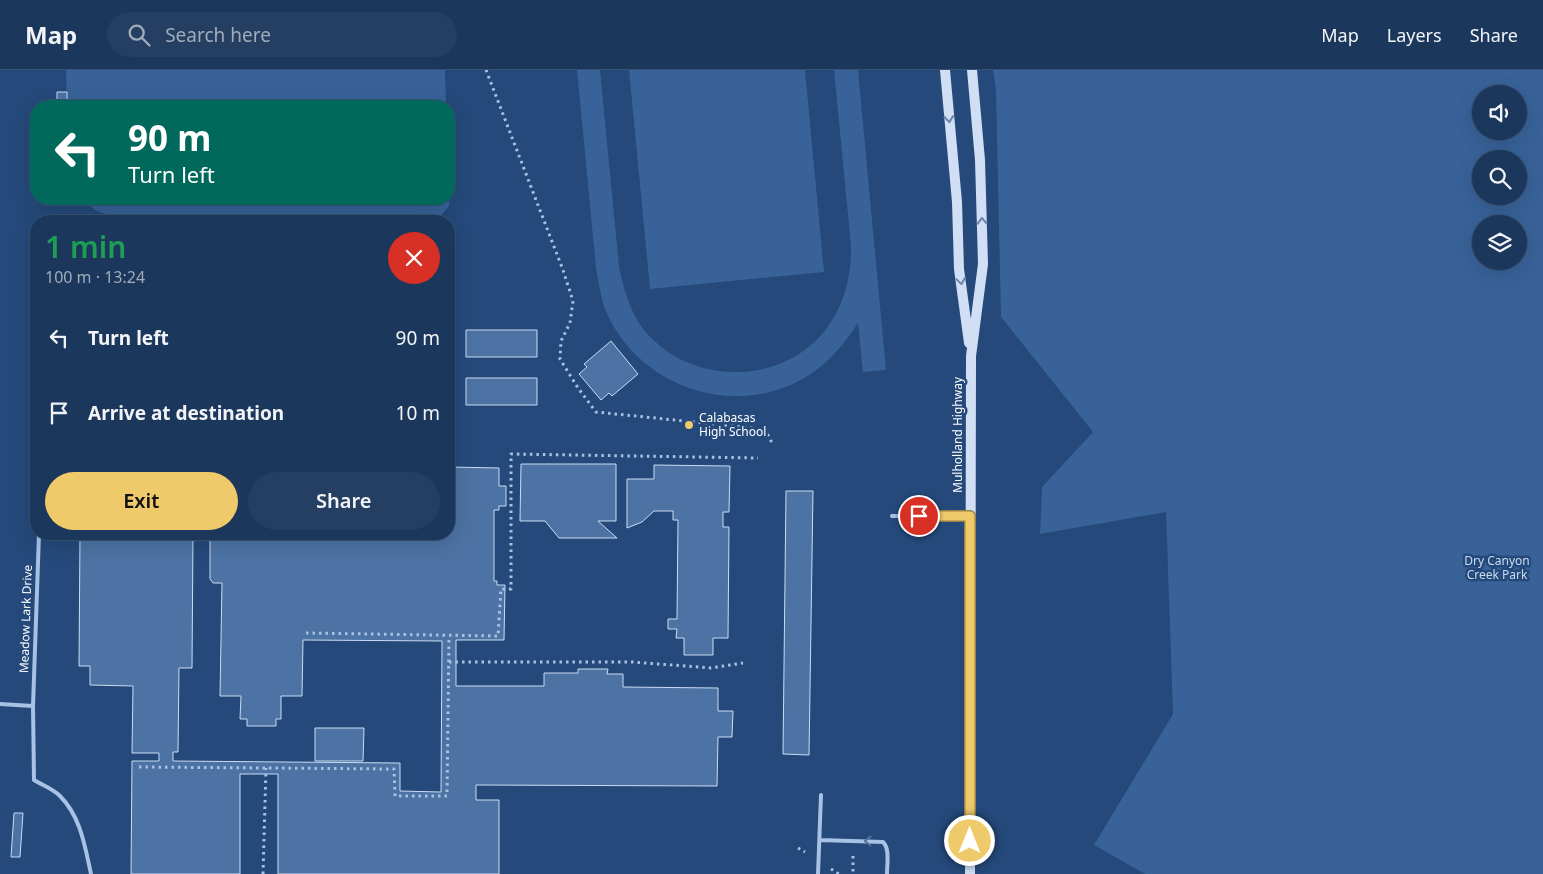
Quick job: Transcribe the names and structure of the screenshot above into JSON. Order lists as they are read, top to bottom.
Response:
{
  "streets": {
    "main road": ["Mulholland Highway"],
    "lane": ["Meadow Lark Drive"]
  },
  "parks": ["Dry Canyon Creek Park"],
  "places": ["Calabasas High School"],
  "page": {
    "header": "Map",
    "search": "Search here",
    "nav": ["Map", "Layers", "Share"],
    "turn": ["90 m", "Turn left"],
    "heading": ["1 min", "100 m · 13:24"],
    "list": [
      {
        "name": "Turn left",
        "value": "90 m"
      },
      {
        "name": "Arrive at destination",
        "value": "10 m"
      }
    ],
    "buttons": ["Exit", "Share"]
  }
}
